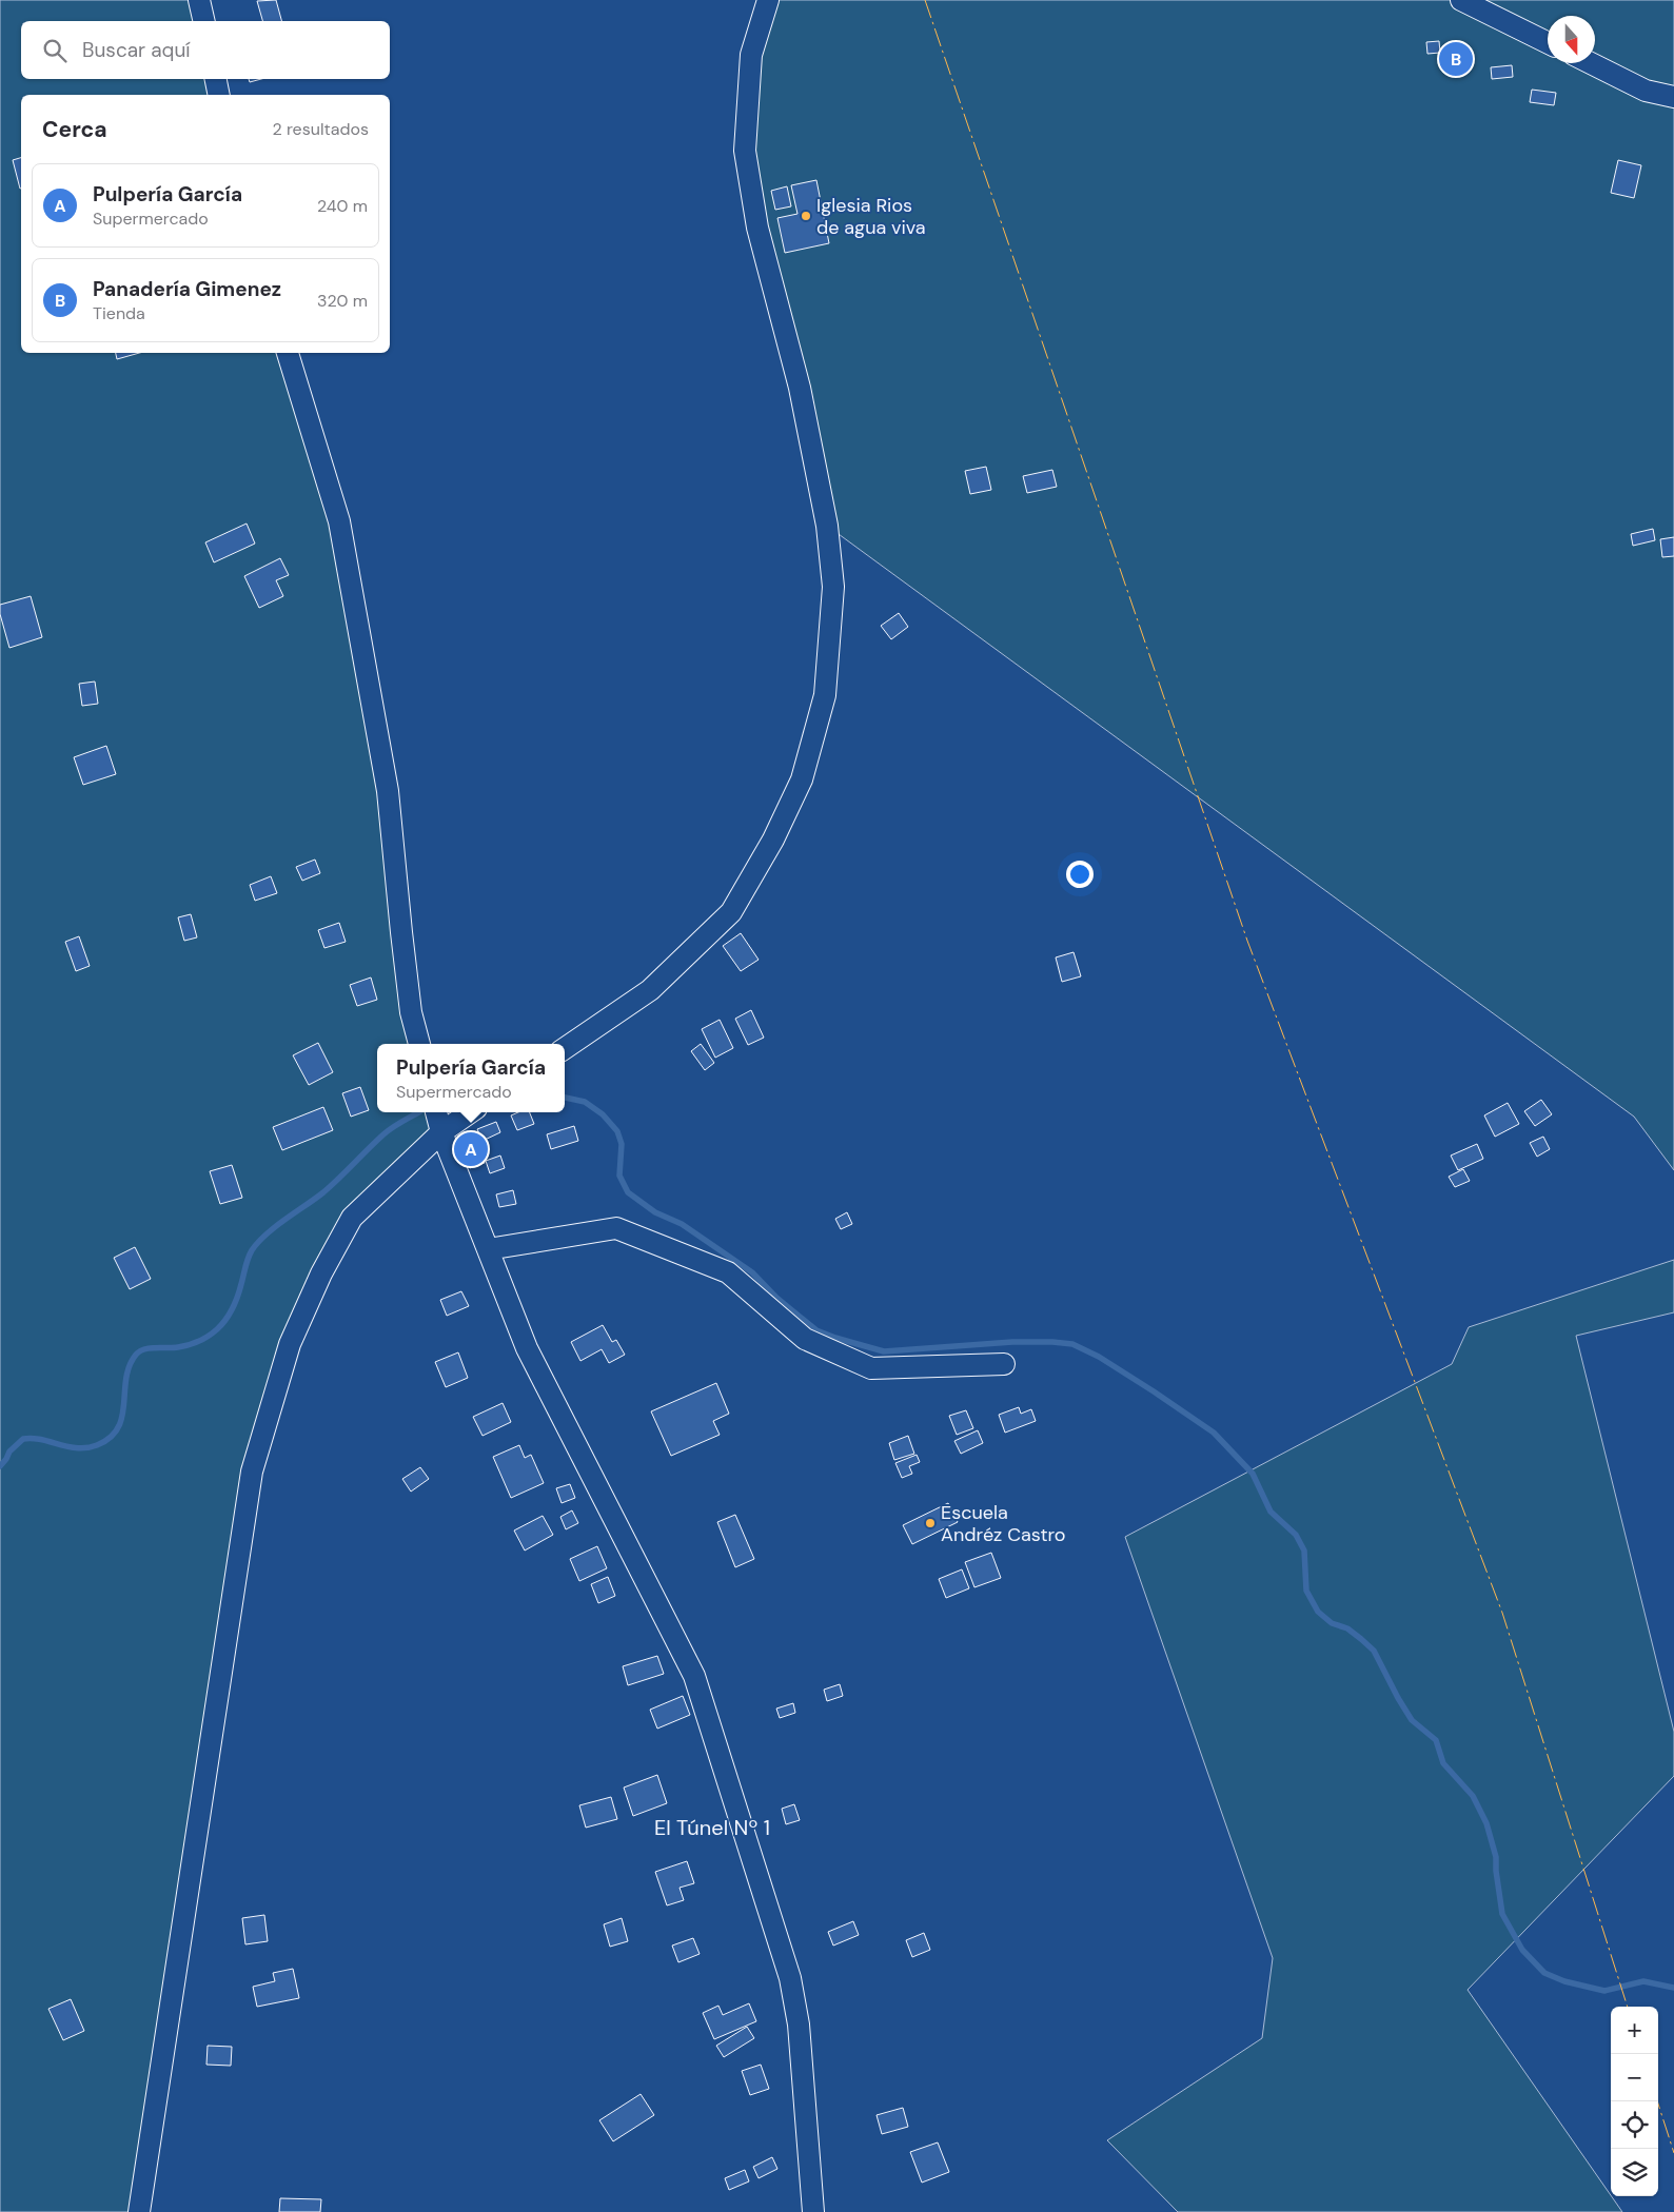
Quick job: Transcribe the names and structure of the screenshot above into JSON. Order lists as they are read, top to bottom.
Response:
{
  "districts": ["El Túnel Nº 1"],
  "places": ["Iglesia Rios de agua viva", "Escuela Andréz Castro"],
  "north": "bottom",
  "page": {
    "search": "Buscar aquí",
    "pins": ["B", "A"],
    "heading": ["Cerca", "2 resultados"],
    "list": [
      {
        "mark": "A",
        "name": "Pulpería García",
        "note": "Supermercado",
        "value": "240 m"
      },
      {
        "mark": "B",
        "name": "Panadería Gimenez",
        "note": "Tienda",
        "value": "320 m"
      }
    ],
    "popup": ["Pulpería García", "Supermercado"],
    "map_buttons": ["+", "−"]
  }
}
